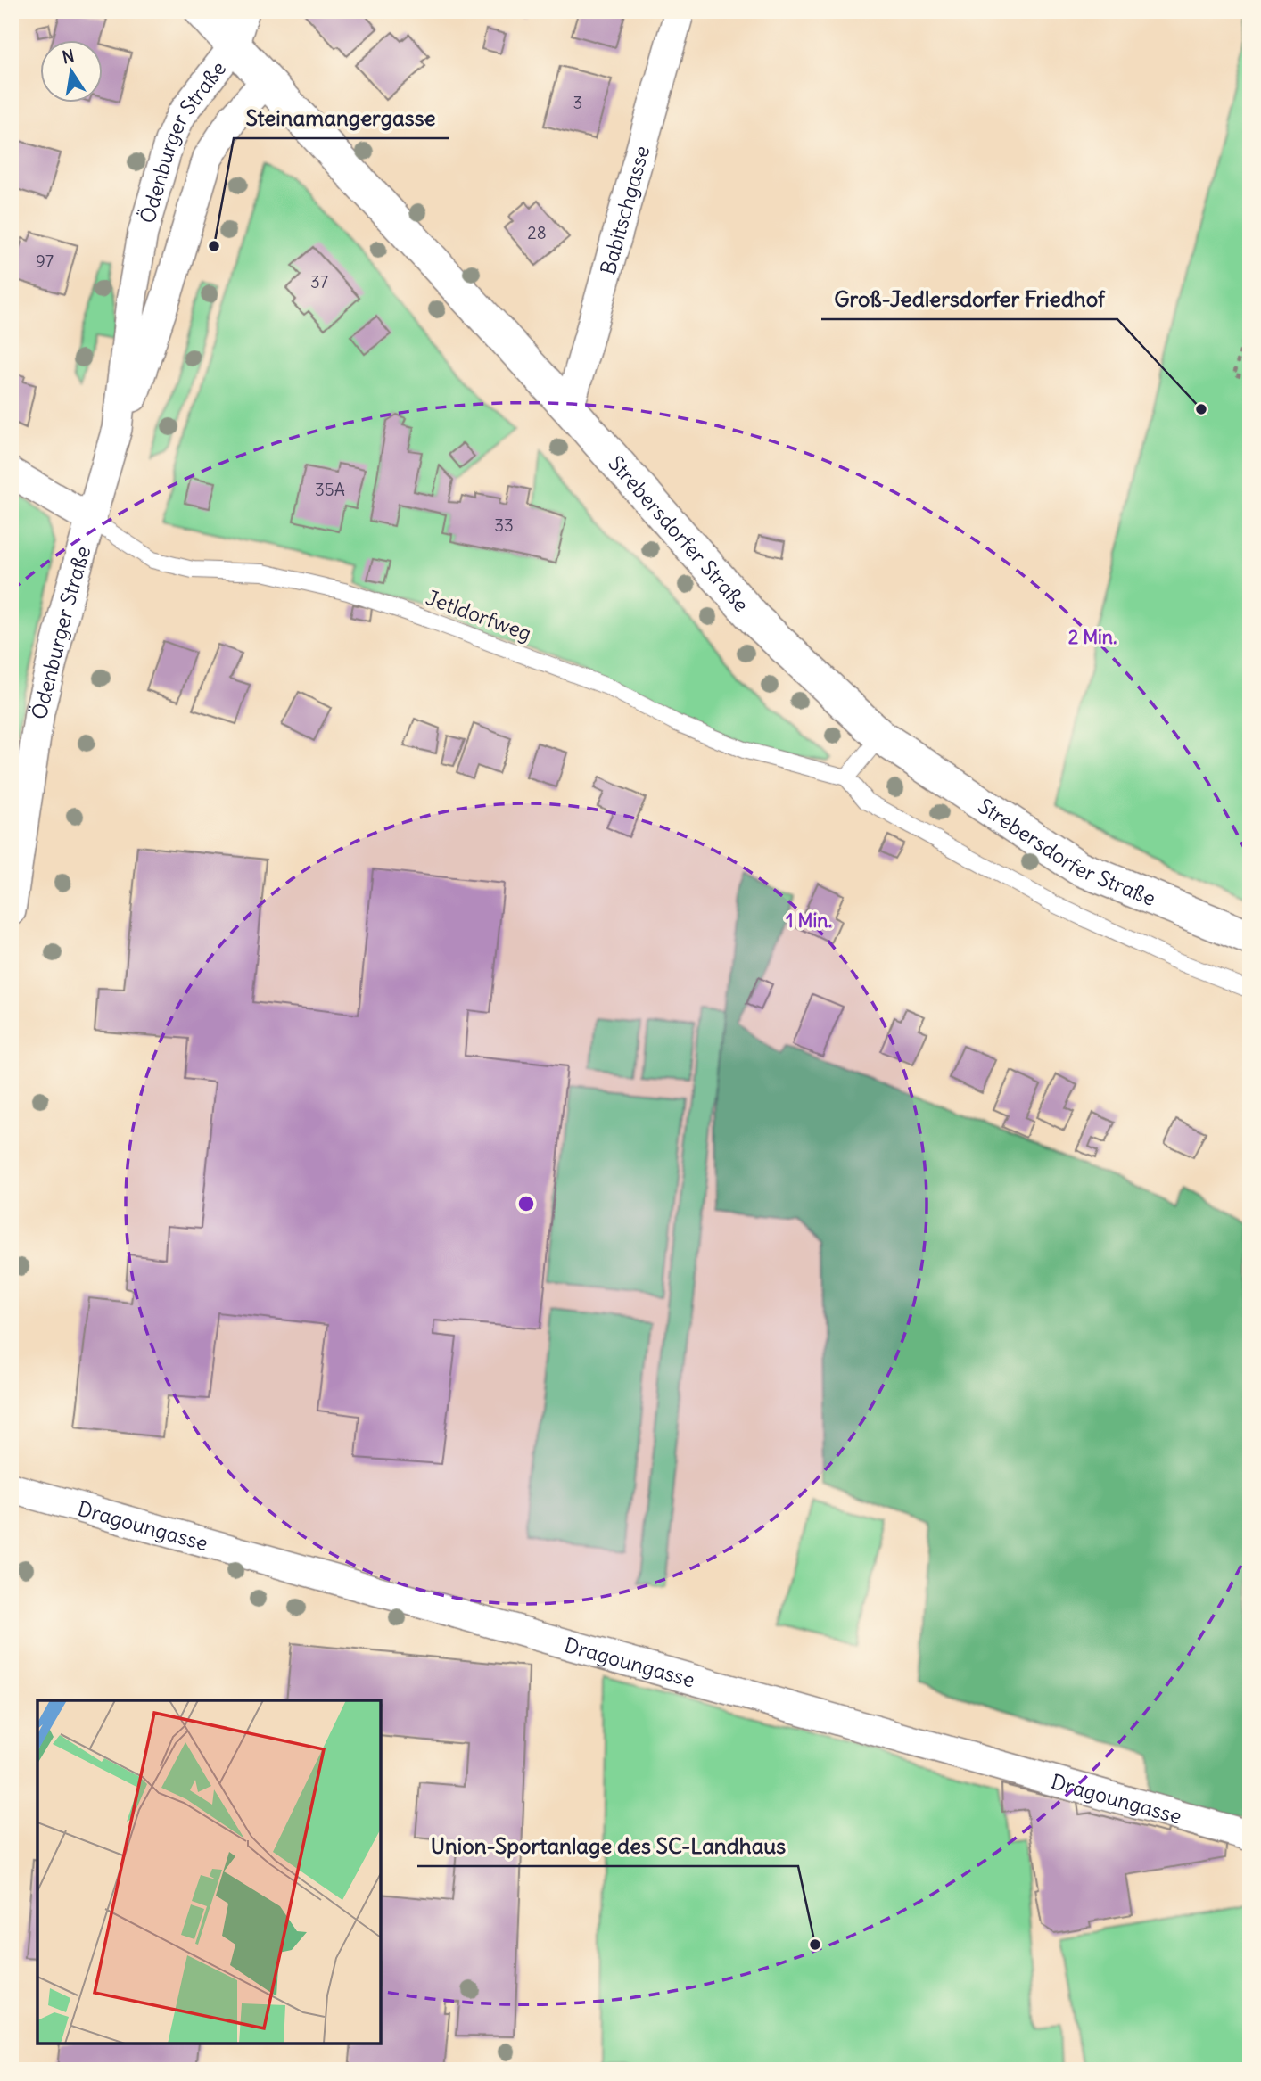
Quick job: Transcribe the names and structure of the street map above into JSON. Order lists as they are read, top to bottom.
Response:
{
  "streets": {
    "street": [
      "Ödenburger Straße",
      "Babitschgasse",
      "Strebersdorfer Straße",
      "Dragoungasse"
    ],
    "lane": ["Jetldorfweg"]
  },
  "crossings": [
    ["Ödenburger Straße", "Strebersdorfer Straße"],
    ["Ödenburger Straße", "Jetldorfweg"],
    ["Babitschgasse", "Strebersdorfer Straße"]
  ],
  "places": ["Steinamangergasse", "Groß-Jedlersdorfer Friedhof", "Union-Sportanlage des SC-Landhaus"],
  "house_numbers": [
    "3",
    "28",
    "97",
    "37",
    "35A",
    "33"
  ],
  "north": "top",
  "rings": ["2 Min.", "1 Min."]
}
